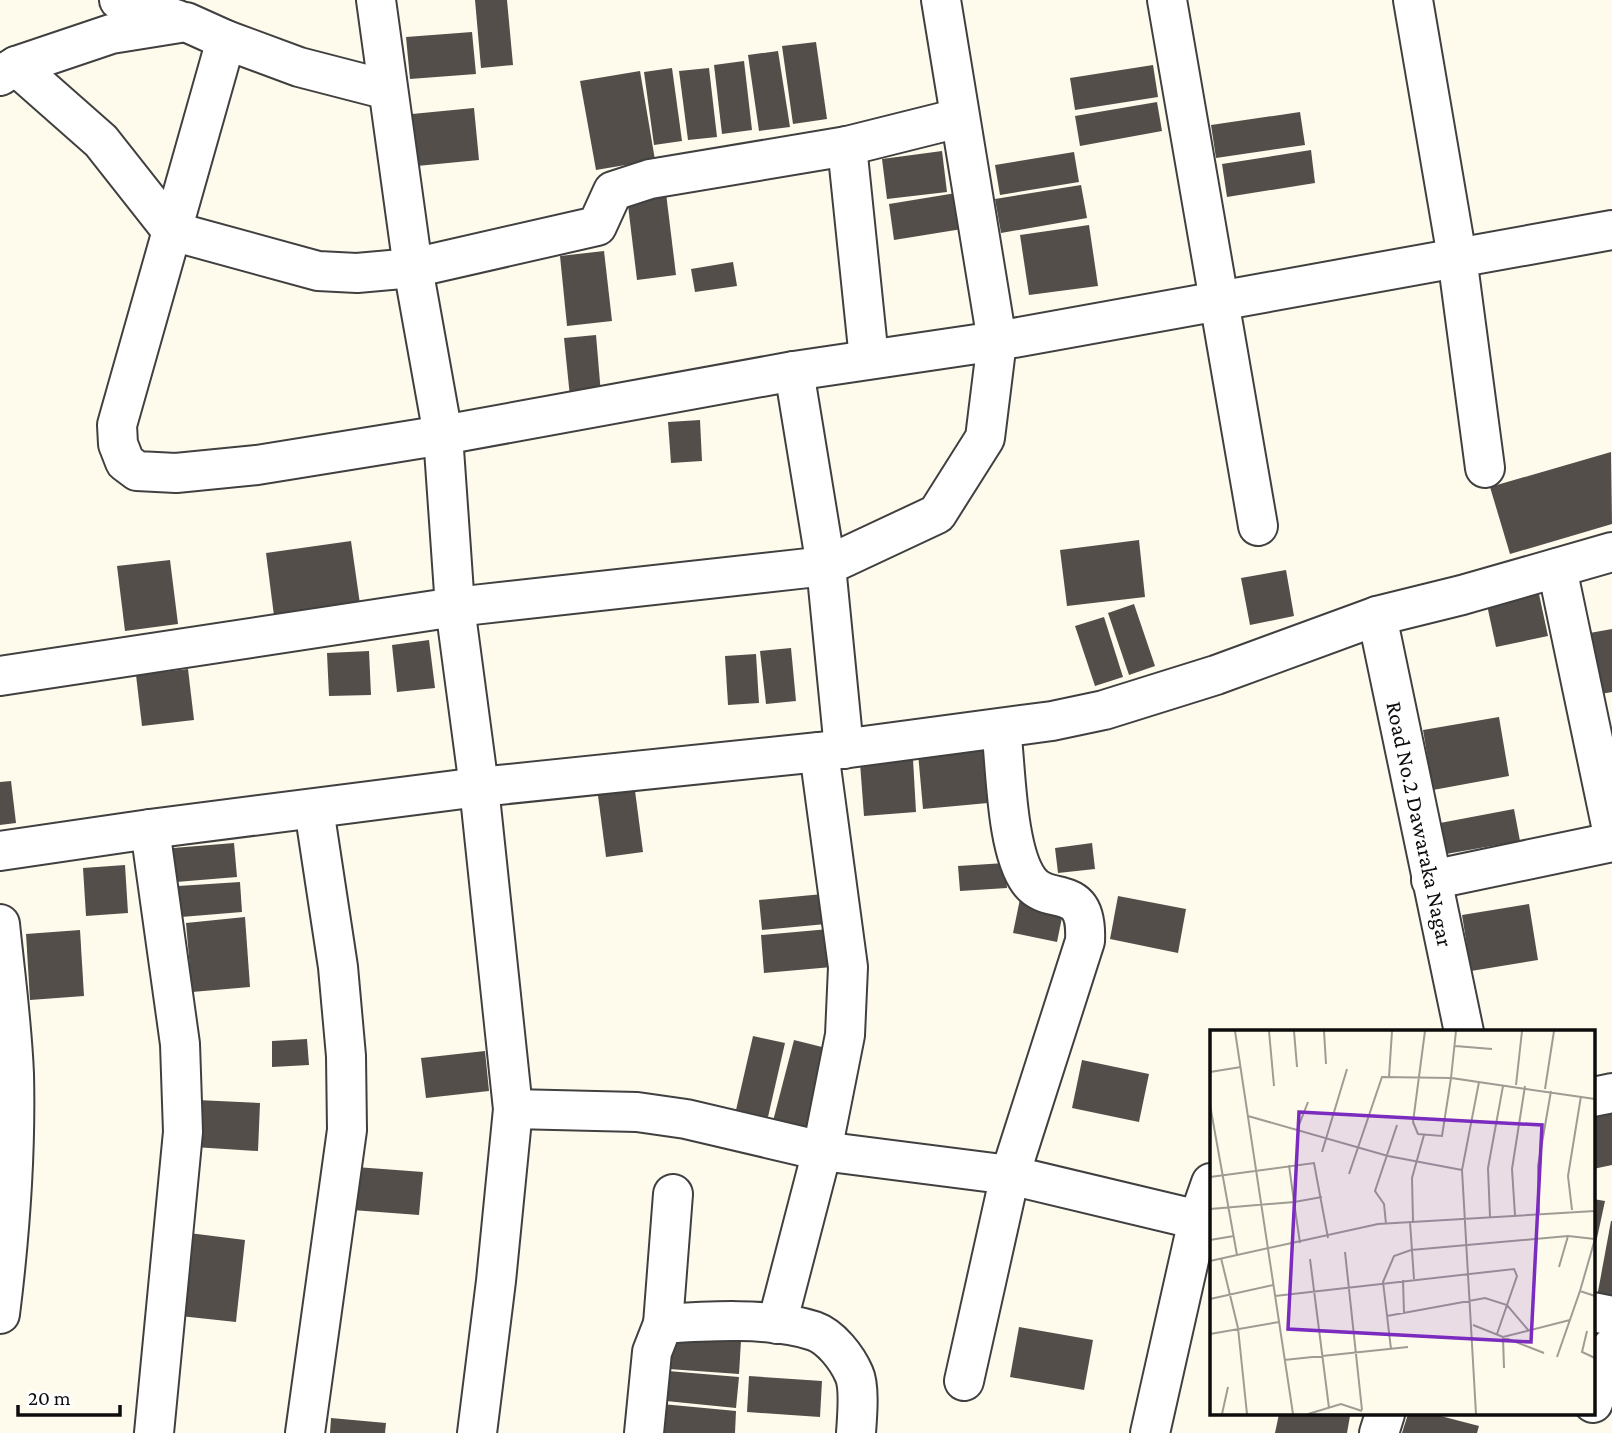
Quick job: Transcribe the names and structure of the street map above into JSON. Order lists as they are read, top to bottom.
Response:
{
  "streets": {
    "street": ["Road No.2 Dawaraka Nagar"]
  },
  "scale_bar": "20 m"
}
